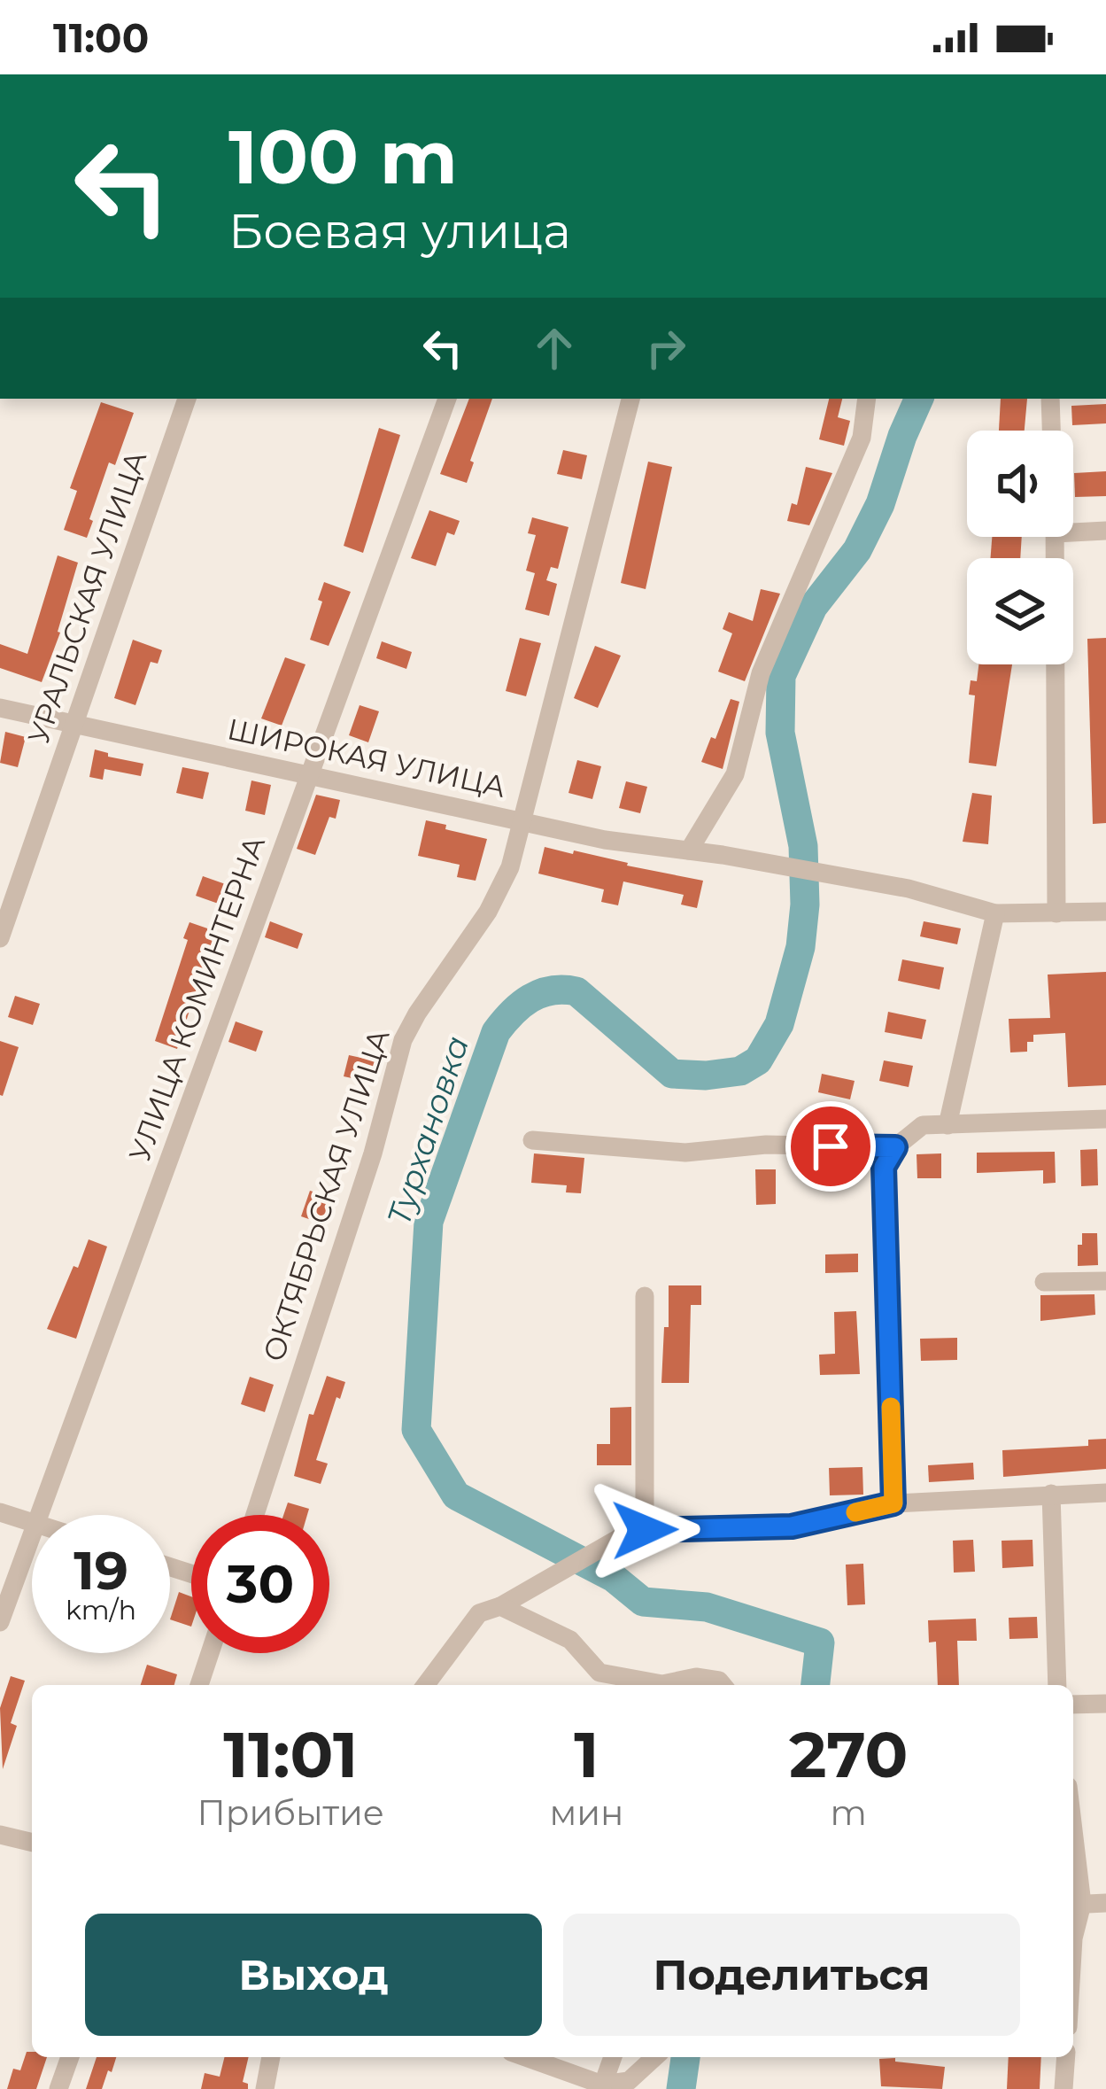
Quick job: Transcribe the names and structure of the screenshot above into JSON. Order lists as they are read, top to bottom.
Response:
{
  "streets": {
    "street": [
      "УРАЛЬСКАЯ УЛИЦА",
      "ШИРОКАЯ УЛИЦА",
      "УЛИЦА КОМИНТЕРНА",
      "ОКТЯБРЬСКАЯ УЛИЦА"
    ]
  },
  "crossings": [
    ["УРАЛЬСКАЯ УЛИЦА", "ШИРОКАЯ УЛИЦА"],
    ["ШИРОКАЯ УЛИЦА", "УЛИЦА КОМИНТЕРНА"],
    ["ШИРОКАЯ УЛИЦА", "ОКТЯБРЬСКАЯ УЛИЦА"]
  ],
  "water": ["Турхановка"],
  "page": {
    "status": "11:00",
    "turn": ["100 m", "Боевая улица"],
    "speed": "19 km/h",
    "limit": "30",
    "eta": [
      "11:01",
      "Прибытие",
      "1",
      "мин",
      "270",
      "m"
    ],
    "buttons": ["Выход", "Поделиться"]
  }
}
